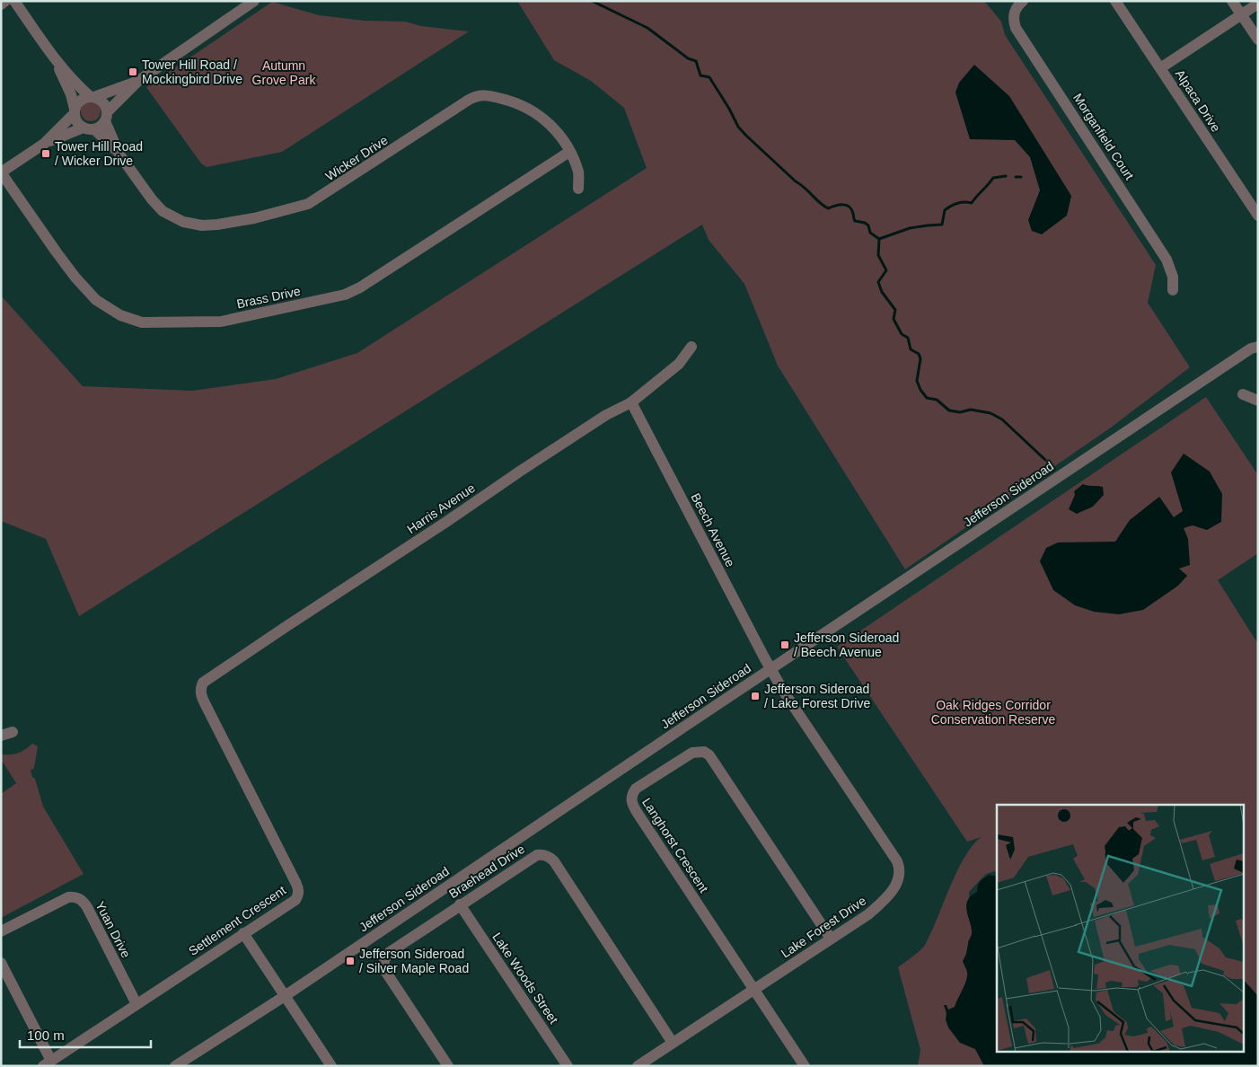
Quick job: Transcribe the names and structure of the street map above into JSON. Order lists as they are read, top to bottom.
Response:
{
  "streets": {
    "street": [
      "Alpaca Drive",
      "Morganfield Court",
      "Wicker Drive",
      "Brass Drive",
      "Jefferson Sideroad",
      "Harris Avenue",
      "Beech Avenue",
      "Langhorst Crescent",
      "Braehead Drive",
      "Settlement Crescent",
      "Lake Forest Drive",
      "Yuan Drive",
      "Lake Woods Street"
    ]
  },
  "crossings": [
    ["Wicker Drive", "Brass Drive"],
    ["Jefferson Sideroad", "Beech Avenue"],
    ["Jefferson Sideroad", "Lake Forest Drive"],
    ["Harris Avenue", "Beech Avenue"],
    ["Harris Avenue", "Settlement Crescent"],
    ["Beech Avenue", "Lake Forest Drive"],
    ["Langhorst Crescent", "Lake Forest Drive"],
    ["Braehead Drive", "Lake Forest Drive"],
    ["Braehead Drive", "Lake Woods Street"],
    ["Settlement Crescent", "Yuan Drive"]
  ],
  "parks": ["Autumn Grove Park", "Oak Ridges Corridor Conservation Reserve"],
  "places": {
    "transit": [
      "Tower Hill Road / Mockingbird Drive",
      "Tower Hill Road / Wicker Drive",
      "Jefferson Sideroad / Beech Avenue",
      "Jefferson Sideroad / Lake Forest Drive",
      "Jefferson Sideroad / Silver Maple Road"
    ]
  },
  "scale_bar": "100 m"
}
